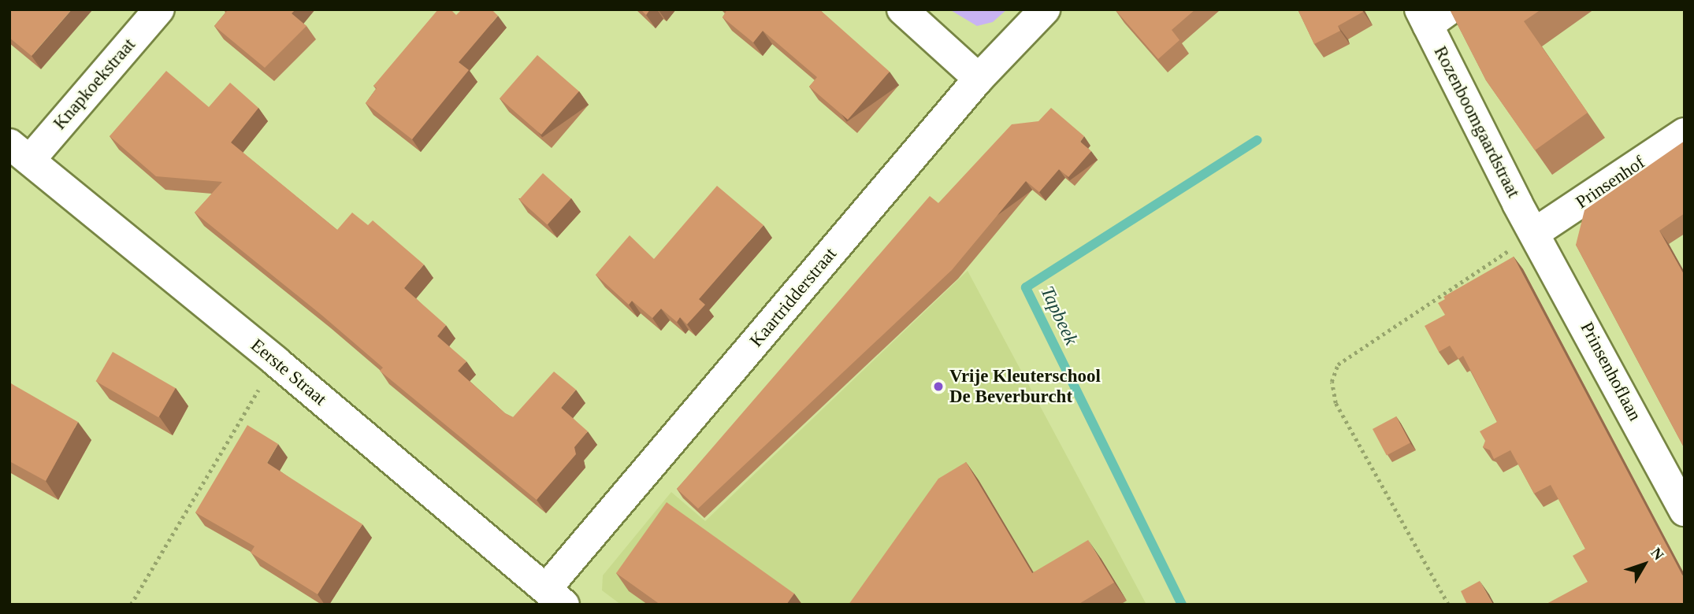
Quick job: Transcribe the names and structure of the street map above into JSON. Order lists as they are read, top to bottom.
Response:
{
  "streets": {
    "street": [
      "Knapkoekstraat",
      "Rozenboomgaardstraat",
      "Prinsenhof",
      "Kaartridderstraat",
      "Prinsenhoflaan",
      "Eerste Straat"
    ]
  },
  "crossings": [
    ["Knapkoekstraat", "Eerste Straat"],
    ["Rozenboomgaardstraat", "Prinsenhof"],
    ["Rozenboomgaardstraat", "Prinsenhoflaan"],
    ["Prinsenhof", "Prinsenhoflaan"],
    ["Kaartridderstraat", "Eerste Straat"]
  ],
  "water": ["Tapbeek"],
  "places": ["Vrije Kleuterschool De Beverburcht"],
  "north": "top right"
}
